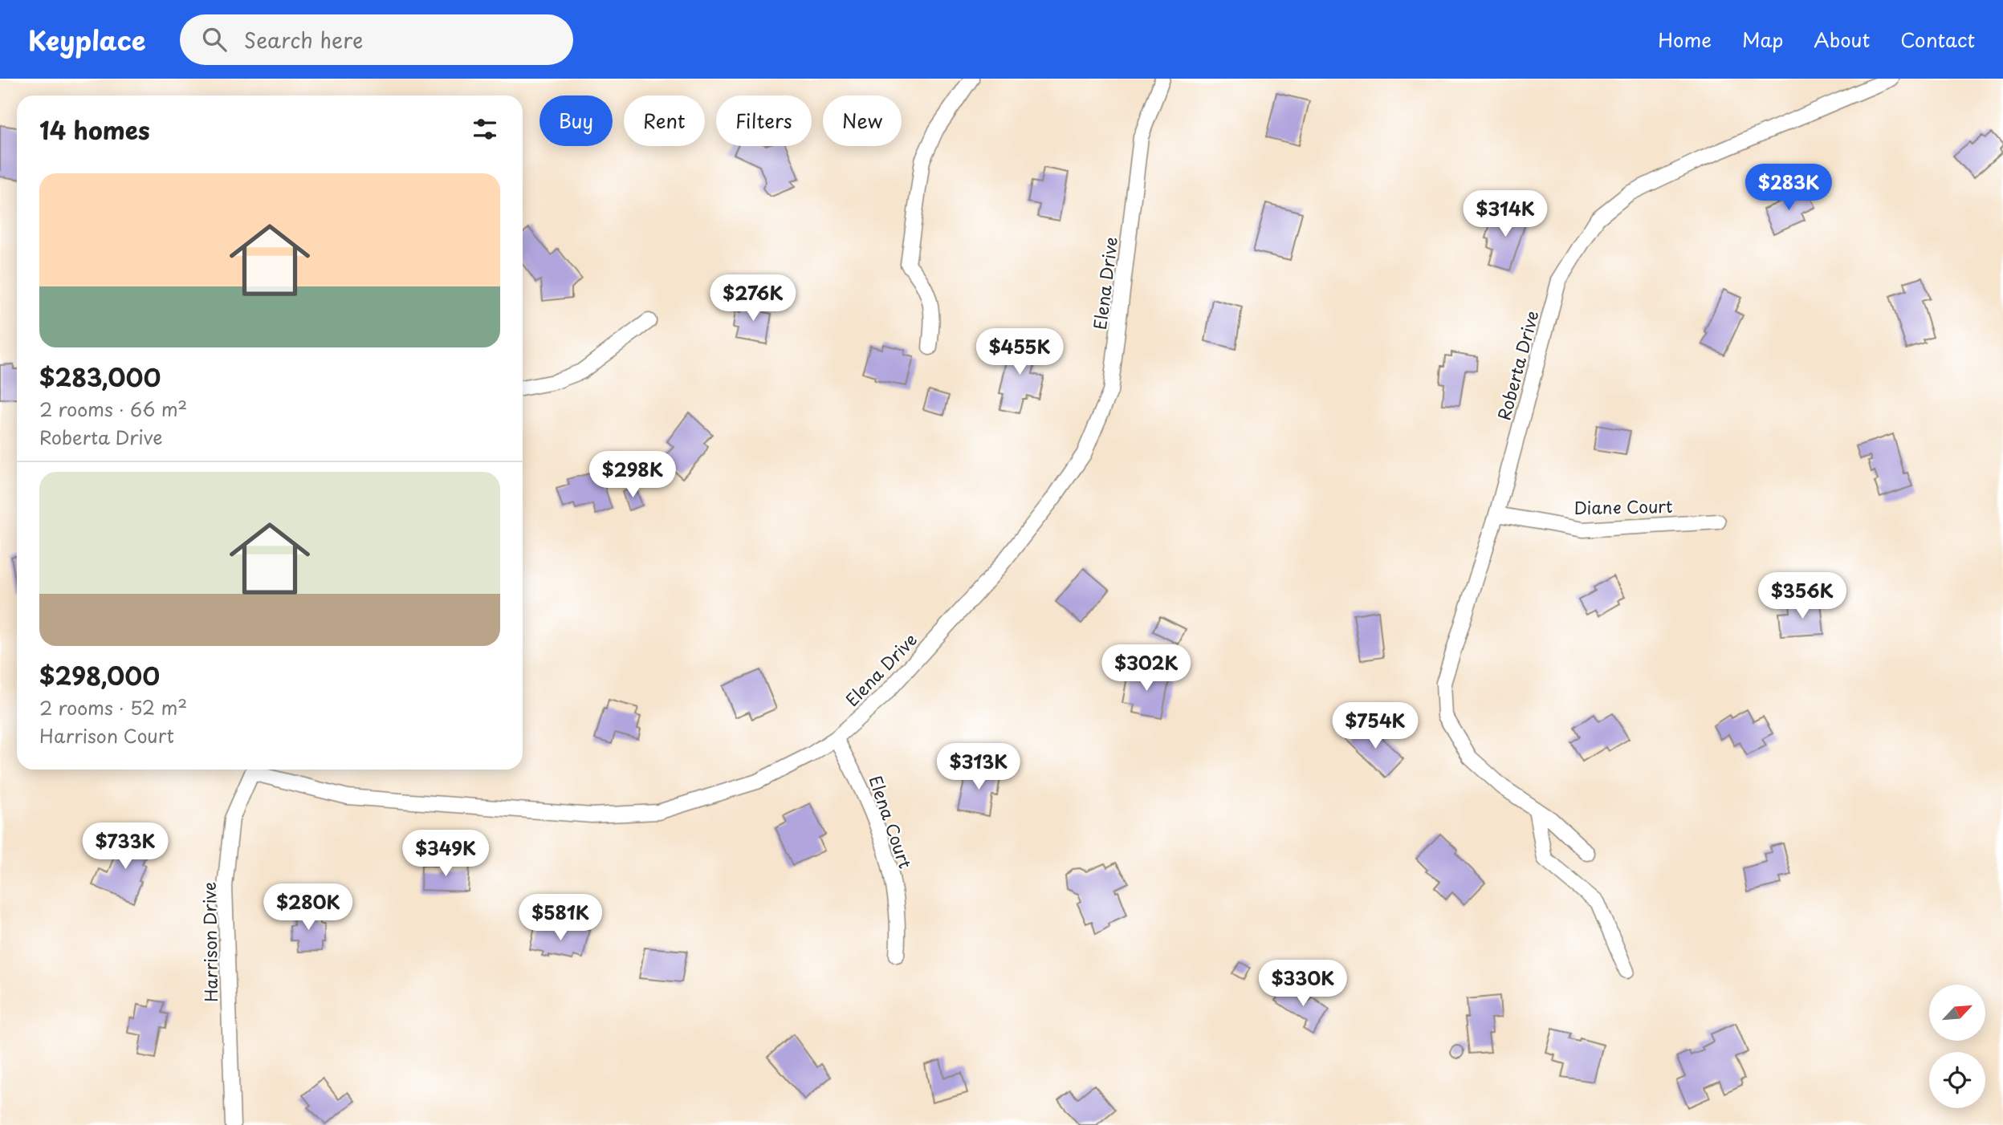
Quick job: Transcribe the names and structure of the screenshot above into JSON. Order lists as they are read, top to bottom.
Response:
{
  "streets": {
    "street": [
      "Elena Drive",
      "Roberta Drive",
      "Diane Court",
      "Elena Court",
      "Harrison Drive"
    ]
  },
  "crossings": [
    ["Elena Drive", "Elena Court"],
    ["Roberta Drive", "Diane Court"]
  ],
  "north": "top right",
  "page": {
    "header": "Keyplace",
    "search": "Search here",
    "nav": [
      "Home",
      "Map",
      "About",
      "Contact"
    ],
    "chip": [
      "Buy",
      "Rent",
      "Filters",
      "New"
    ],
    "heading": "14 homes",
    "list": [
      {
        "name": "$283,000",
        "note": "2 rooms · 66 m² · Roberta Drive"
      },
      {
        "name": "$298,000",
        "note": "2 rooms · 52 m² · Harrison Court"
      }
    ],
    "price": [
      "$283K",
      "$314K",
      "$276K",
      "$455K",
      "$298K",
      "$356K",
      "$302K",
      "$754K",
      "$313K",
      "$733K",
      "$349K",
      "$280K",
      "$581K",
      "$330K"
    ]
  }
}
